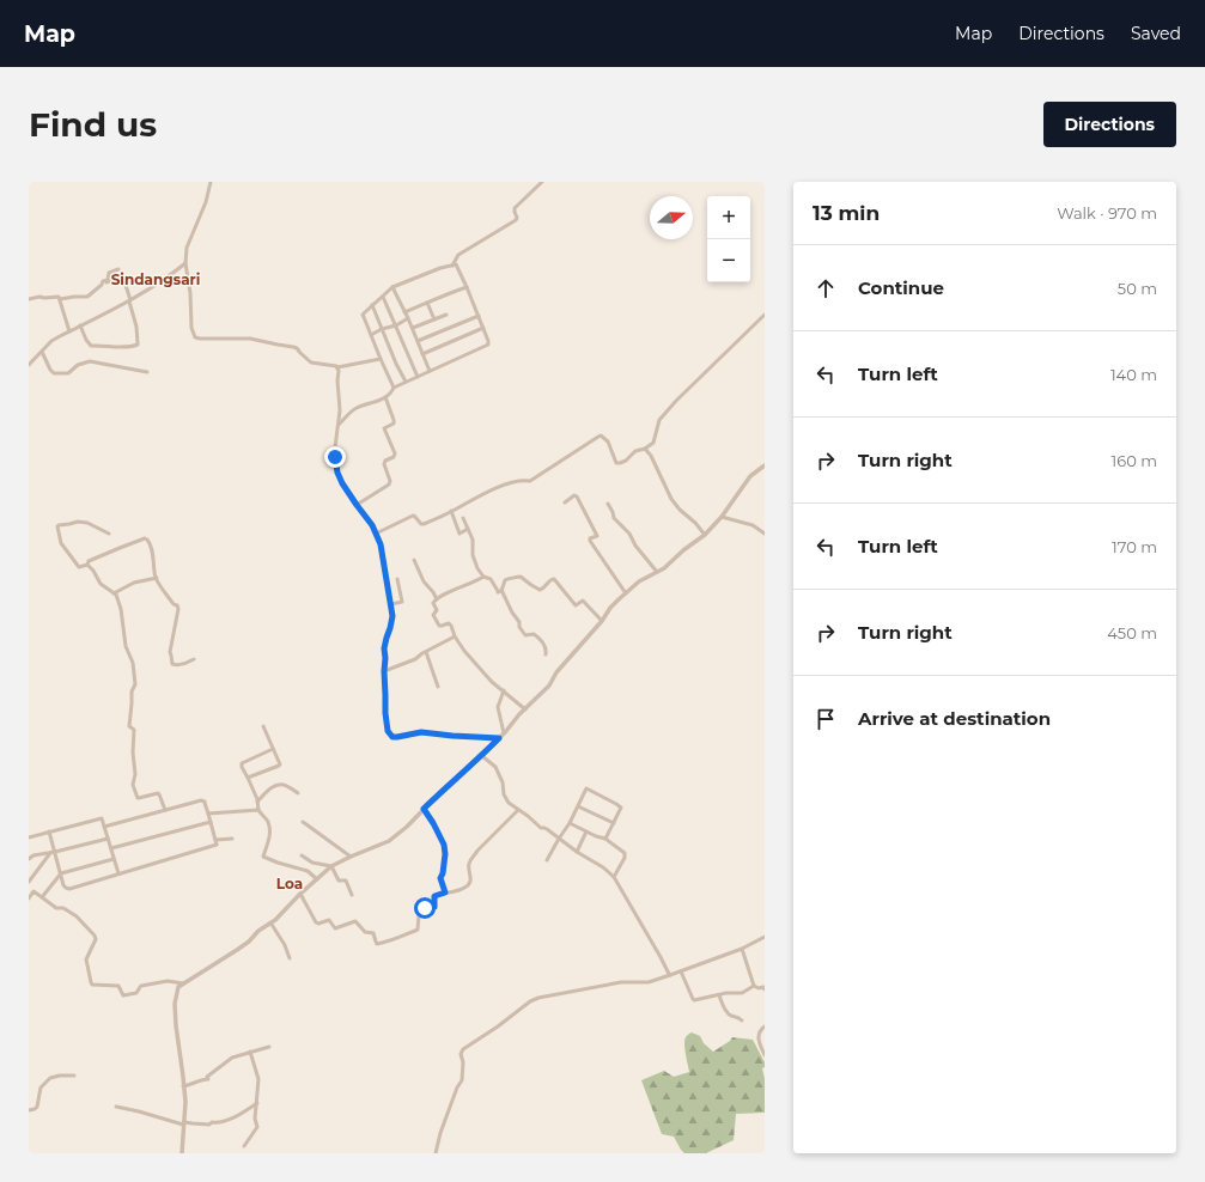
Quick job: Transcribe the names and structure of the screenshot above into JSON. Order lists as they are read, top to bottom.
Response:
{
  "districts": ["Sindangsari", "Loa"],
  "north": "right",
  "page": {
    "header": "Map",
    "nav": ["Map", "Directions", "Saved"],
    "buttons": "Directions",
    "title": "Find us",
    "heading": ["13 min", "Walk · 970 m"],
    "map_buttons": ["+", "−"],
    "list": [
      ["Continue", "50 m"],
      ["Turn left", "140 m"],
      ["Turn right", "160 m"],
      ["Turn left", "170 m"],
      ["Turn right", "450 m"],
      "Arrive at destination"
    ]
  }
}
